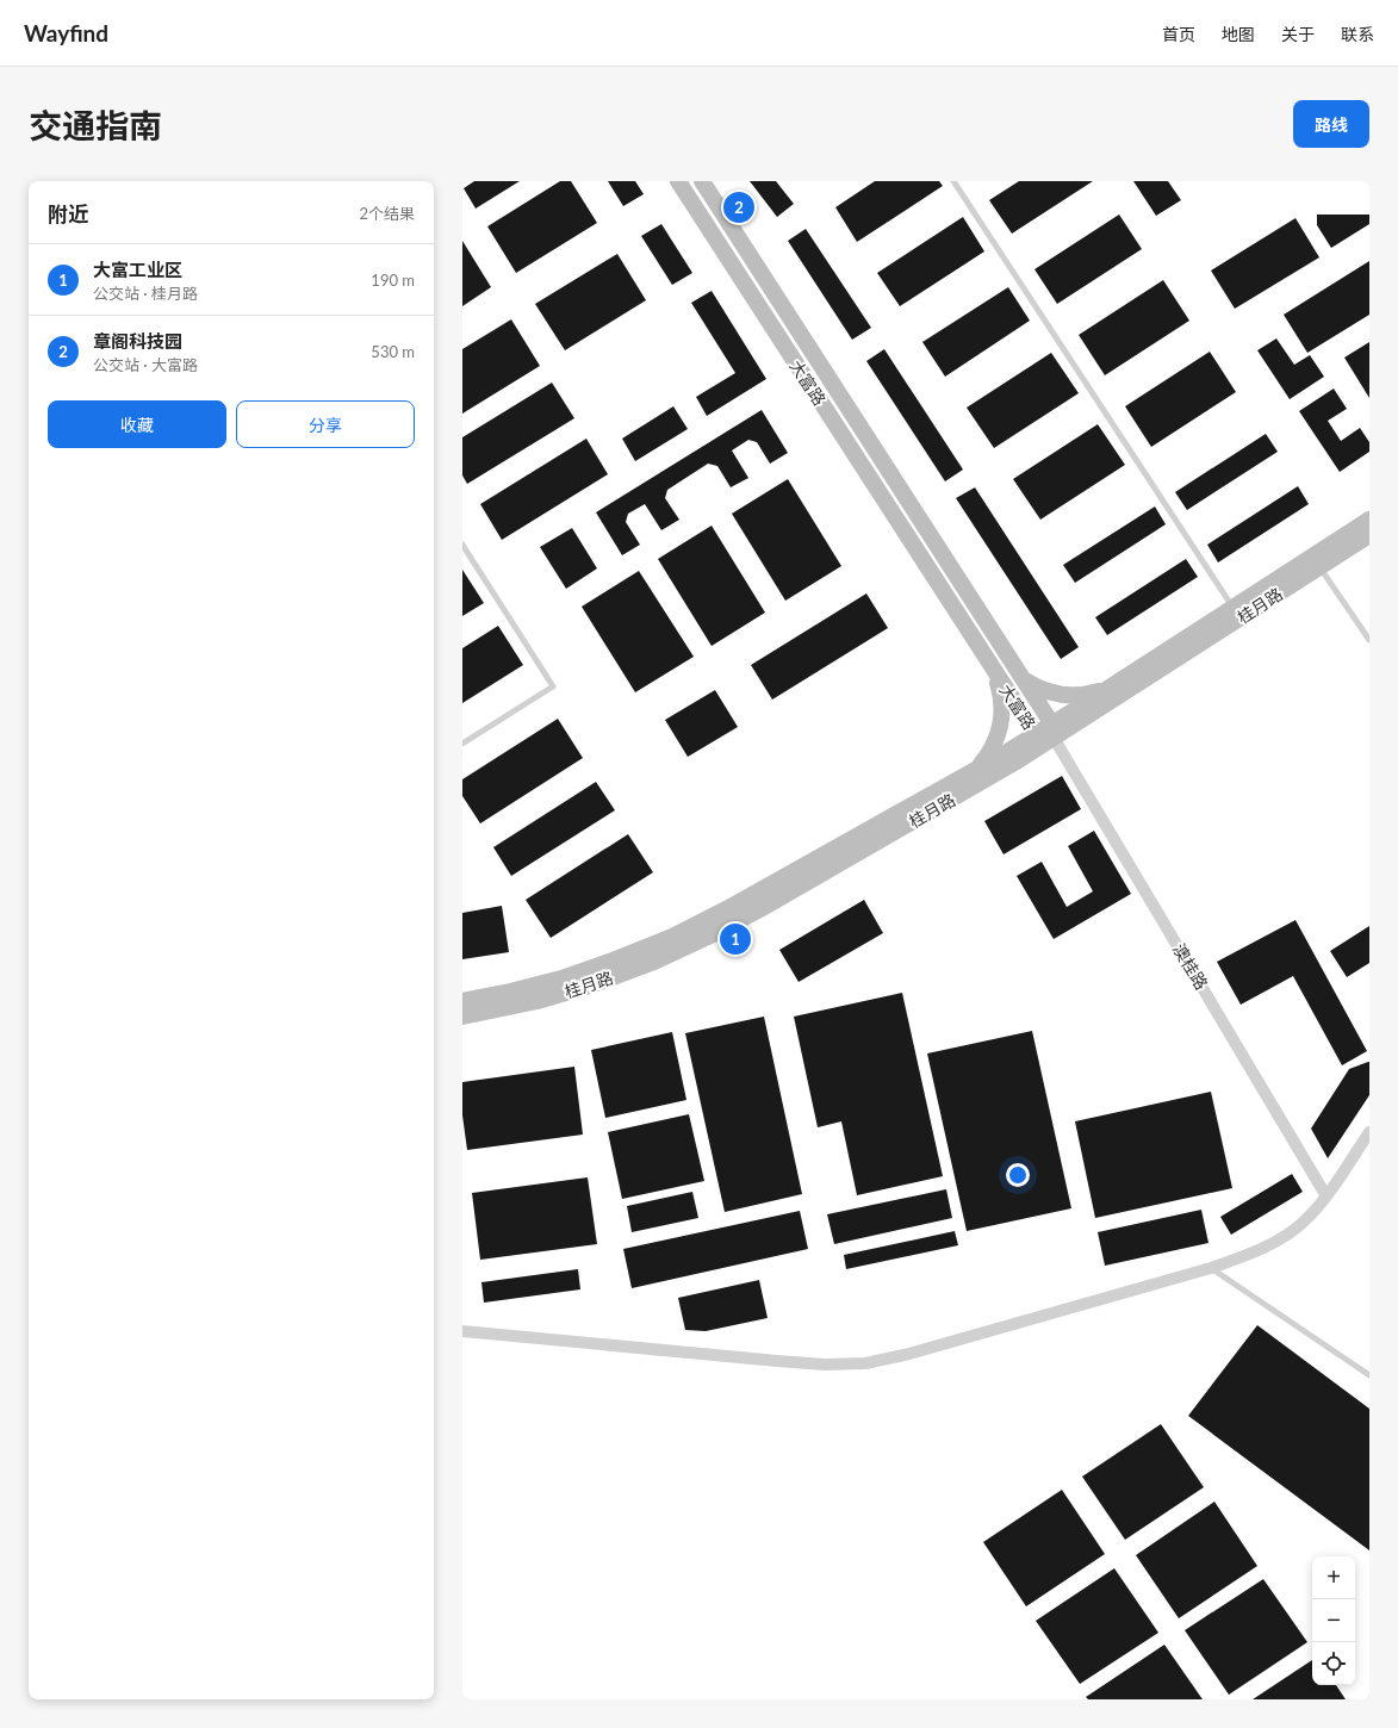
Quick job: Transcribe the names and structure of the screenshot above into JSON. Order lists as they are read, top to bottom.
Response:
{
  "streets": {
    "main road": ["大富路", "桂月路"],
    "street": ["澳桂路"]
  },
  "crossings": [
    ["大富路", "桂月路"],
    ["大富路", "澳桂路"],
    ["桂月路", "澳桂路"]
  ],
  "page": {
    "header": "Wayfind",
    "nav": [
      "首页",
      "地图",
      "关于",
      "联系"
    ],
    "title": "交通指南",
    "buttons": [
      "路线",
      ["收藏", "分享"]
    ],
    "heading": ["附近", "2个结果"],
    "pins": ["2", "1"],
    "list": [
      {
        "mark": "1",
        "name": "大富工业区",
        "note": "公交站 · 桂月路",
        "value": "190 m"
      },
      {
        "mark": "2",
        "name": "章阁科技园",
        "note": "公交站 · 大富路",
        "value": "530 m"
      }
    ],
    "map_buttons": ["+", "−"]
  }
}
